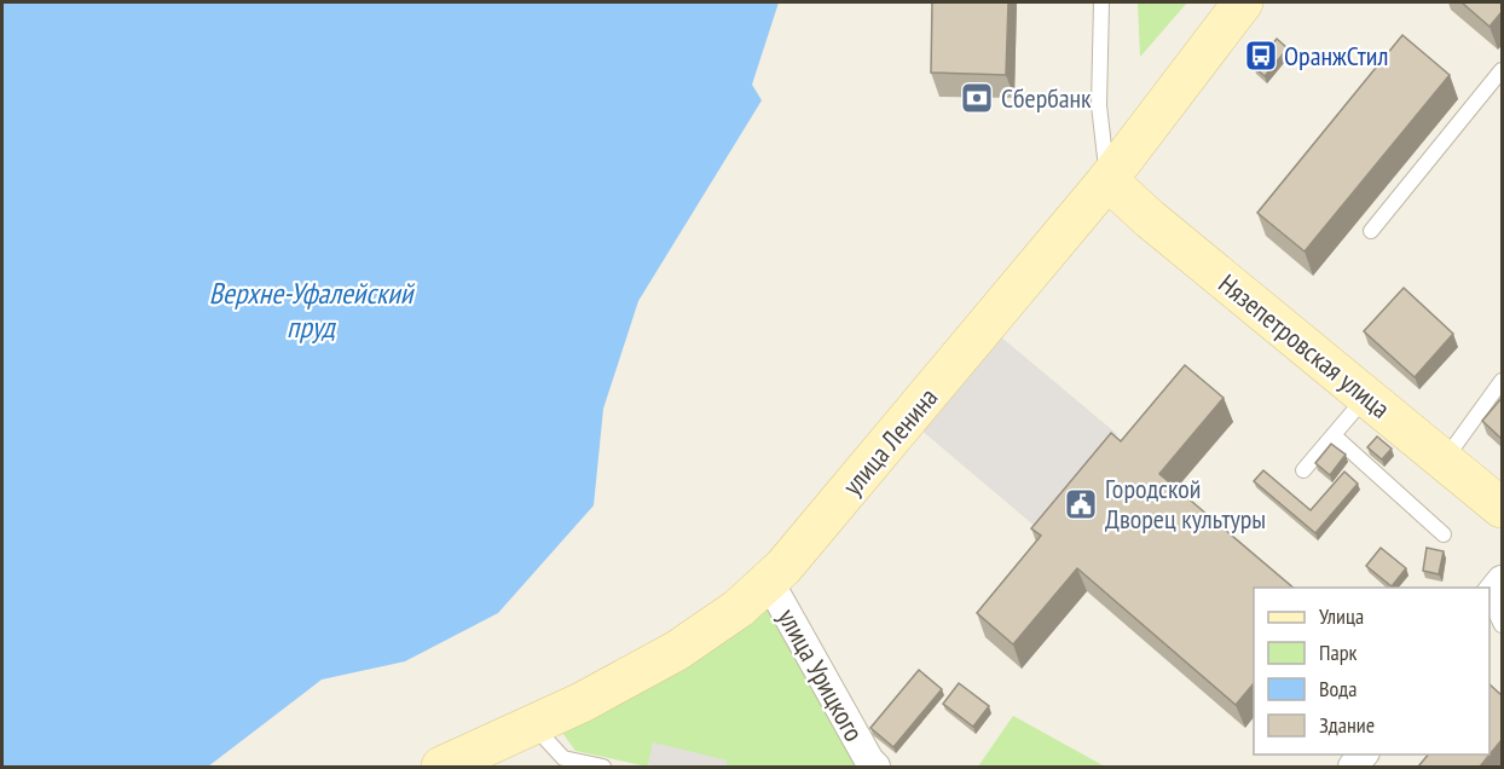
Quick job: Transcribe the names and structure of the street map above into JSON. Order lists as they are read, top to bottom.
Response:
{
  "streets": {
    "main road": ["Нязепетровская улица", "улица Ленина"],
    "street": ["улица Урицкого"]
  },
  "crossings": [
    ["Нязепетровская улица", "улица Ленина"],
    ["улица Ленина", "улица Урицкого"]
  ],
  "water": ["Верхне-Уфалейский пруд"],
  "places": {
    "bus stop": ["ОранжСтил"],
    "bank": ["Сбербанк"],
    "public building": ["Городской Дворец культуры"]
  },
  "legend": [
    "Улица",
    "Парк",
    "Вода",
    "Здание"
  ]
}
